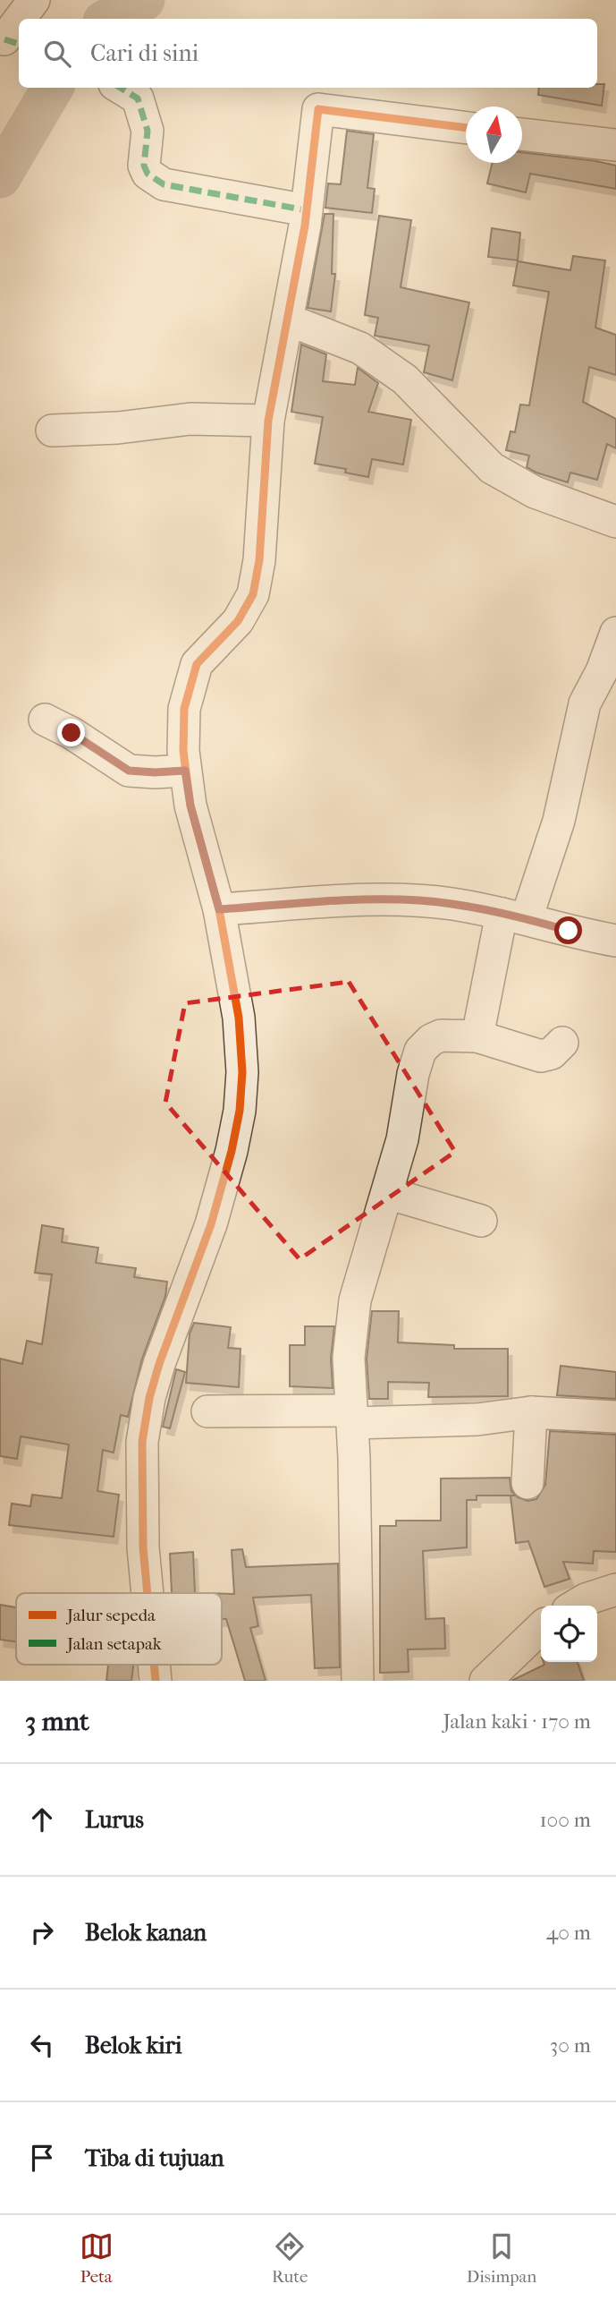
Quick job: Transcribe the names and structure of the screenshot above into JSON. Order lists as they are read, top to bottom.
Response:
{
  "legend": ["Jalur sepeda", "Jalan setapak"],
  "north": "top",
  "page": {
    "search": "Cari di sini",
    "heading": ["3 mnt", "Jalan kaki · 170 m"],
    "list": [
      ["Lurus", "100 m"],
      ["Belok kanan", "40 m"],
      ["Belok kiri", "30 m"],
      "Tiba di tujuan"
    ],
    "nav": ["Peta", "Rute", "Disimpan"]
  }
}
